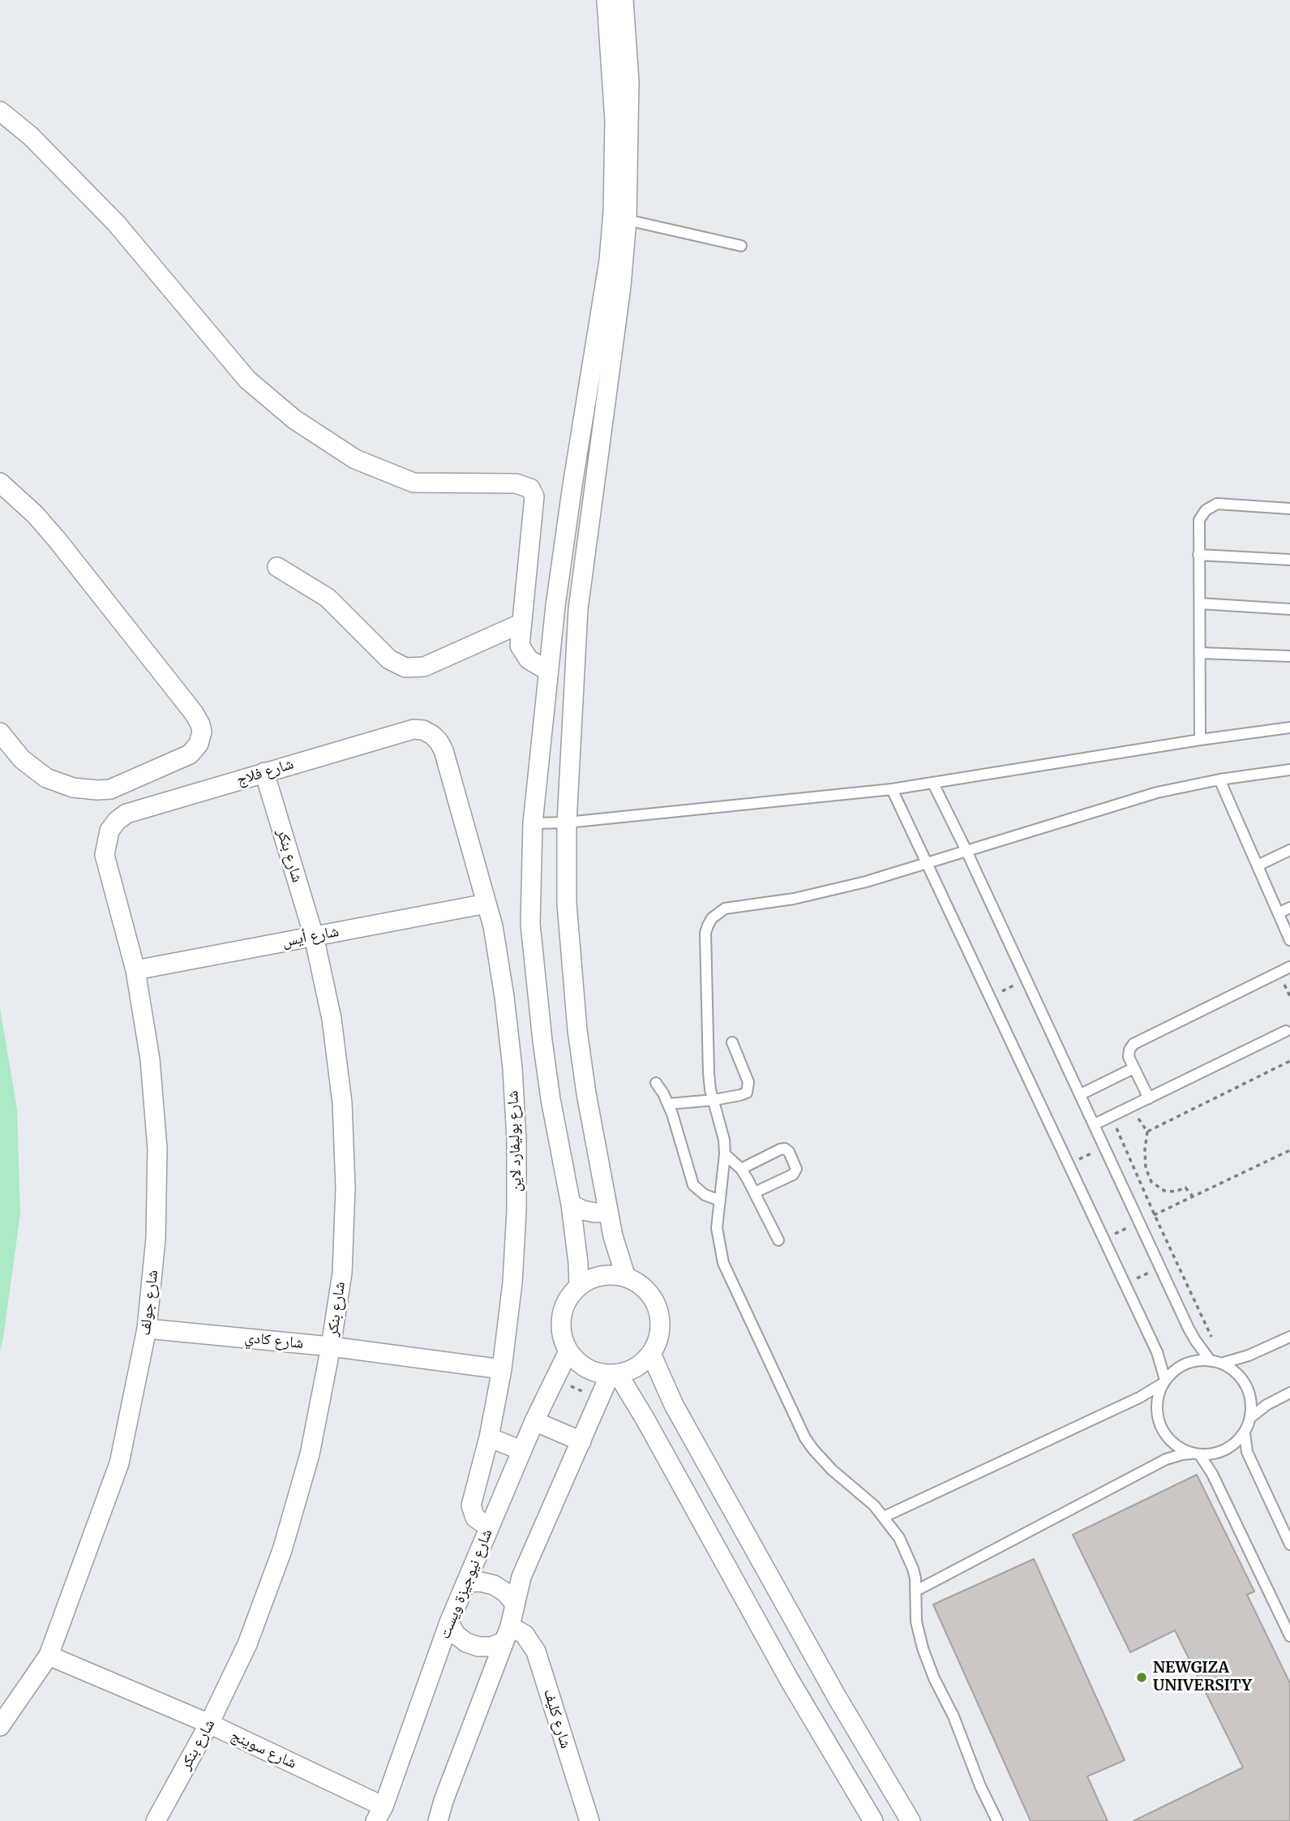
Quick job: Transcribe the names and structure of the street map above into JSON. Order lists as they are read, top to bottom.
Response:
{
  "streets": {
    "street": [
      "شارع فلاج",
      "شارع بنكر",
      "شارع أيس",
      "شارع بوليفارد لاين",
      "شارع جولف",
      "شارع كادي",
      "شارع نيوجيزة ويست",
      "شارع كليف",
      "شارع سوينج"
    ]
  },
  "crossings": [
    ["شارع فلاج", "شارع بنكر"],
    ["شارع فلاج", "شارع بوليفارد لاين"],
    ["شارع فلاج", "شارع جولف"],
    ["شارع بنكر", "شارع أيس"],
    ["شارع بنكر", "شارع كادي"],
    ["شارع بنكر", "شارع سوينج"],
    ["شارع أيس", "شارع بوليفارد لاين"],
    ["شارع أيس", "شارع جولف"],
    ["شارع بوليفارد لاين", "شارع كادي"],
    ["شارع بوليفارد لاين", "شارع نيوجيزة ويست"],
    ["شارع جولف", "شارع كادي"],
    ["شارع جولف", "شارع سوينج"],
    ["شارع نيوجيزة ويست", "شارع كليف"],
    ["شارع نيوجيزة ويست", "شارع سوينج"]
  ],
  "places": ["NEWGIZA UNIVERSITY"]
}
